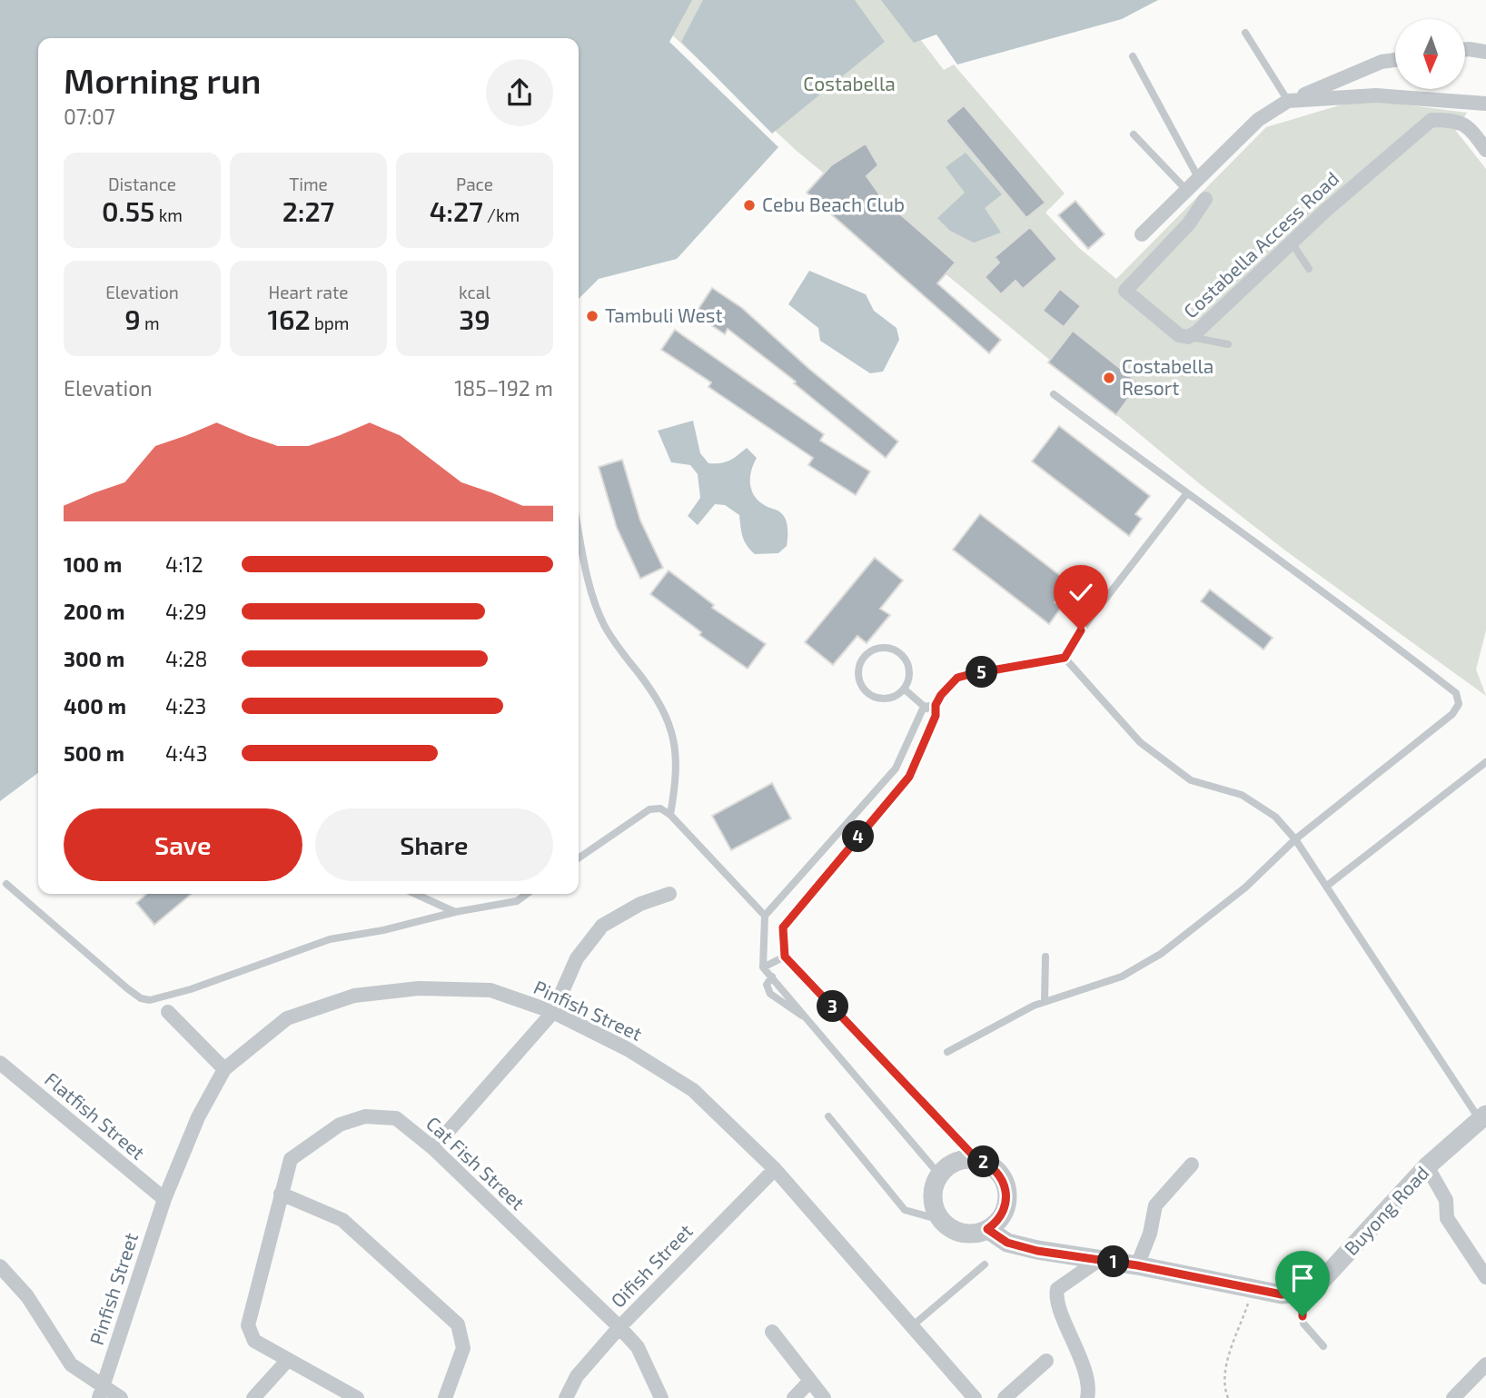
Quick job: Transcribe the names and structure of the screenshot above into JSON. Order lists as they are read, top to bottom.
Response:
{
  "streets": {
    "street": [
      "Costabella Access Road",
      "Pinfish Street",
      "Flatfish Street",
      "Cat Fish Street",
      "Buyong Road",
      "Oifish Street"
    ]
  },
  "crossings": [
    ["Pinfish Street", "Flatfish Street"],
    ["Pinfish Street", "Oifish Street"],
    ["Cat Fish Street", "Oifish Street"]
  ],
  "parks": ["Costabella"],
  "places": ["Cebu Beach Club", "Tambuli West", "Costabella Resort"],
  "north": "bottom",
  "page": {
    "heading": ["Morning run", "07:07"],
    "stats": [
      ["Distance", "0.55 km"],
      ["Time", "2:27"],
      ["Pace", "4:27 /km"],
      ["Elevation", "9 m"],
      ["Heart rate", "162 bpm"],
      ["kcal", "39"]
    ],
    "chart": ["Elevation", "185–192 m"],
    "list": [
      {
        "name": "100 m",
        "note": "4:12"
      },
      {
        "name": "200 m",
        "note": "4:29"
      },
      {
        "name": "300 m",
        "note": "4:28"
      },
      {
        "name": "400 m",
        "note": "4:23"
      },
      {
        "name": "500 m",
        "note": "4:43"
      }
    ],
    "pins": [
      "5",
      "4",
      "3",
      "2",
      "1"
    ],
    "buttons": ["Save", "Share"]
  }
}
